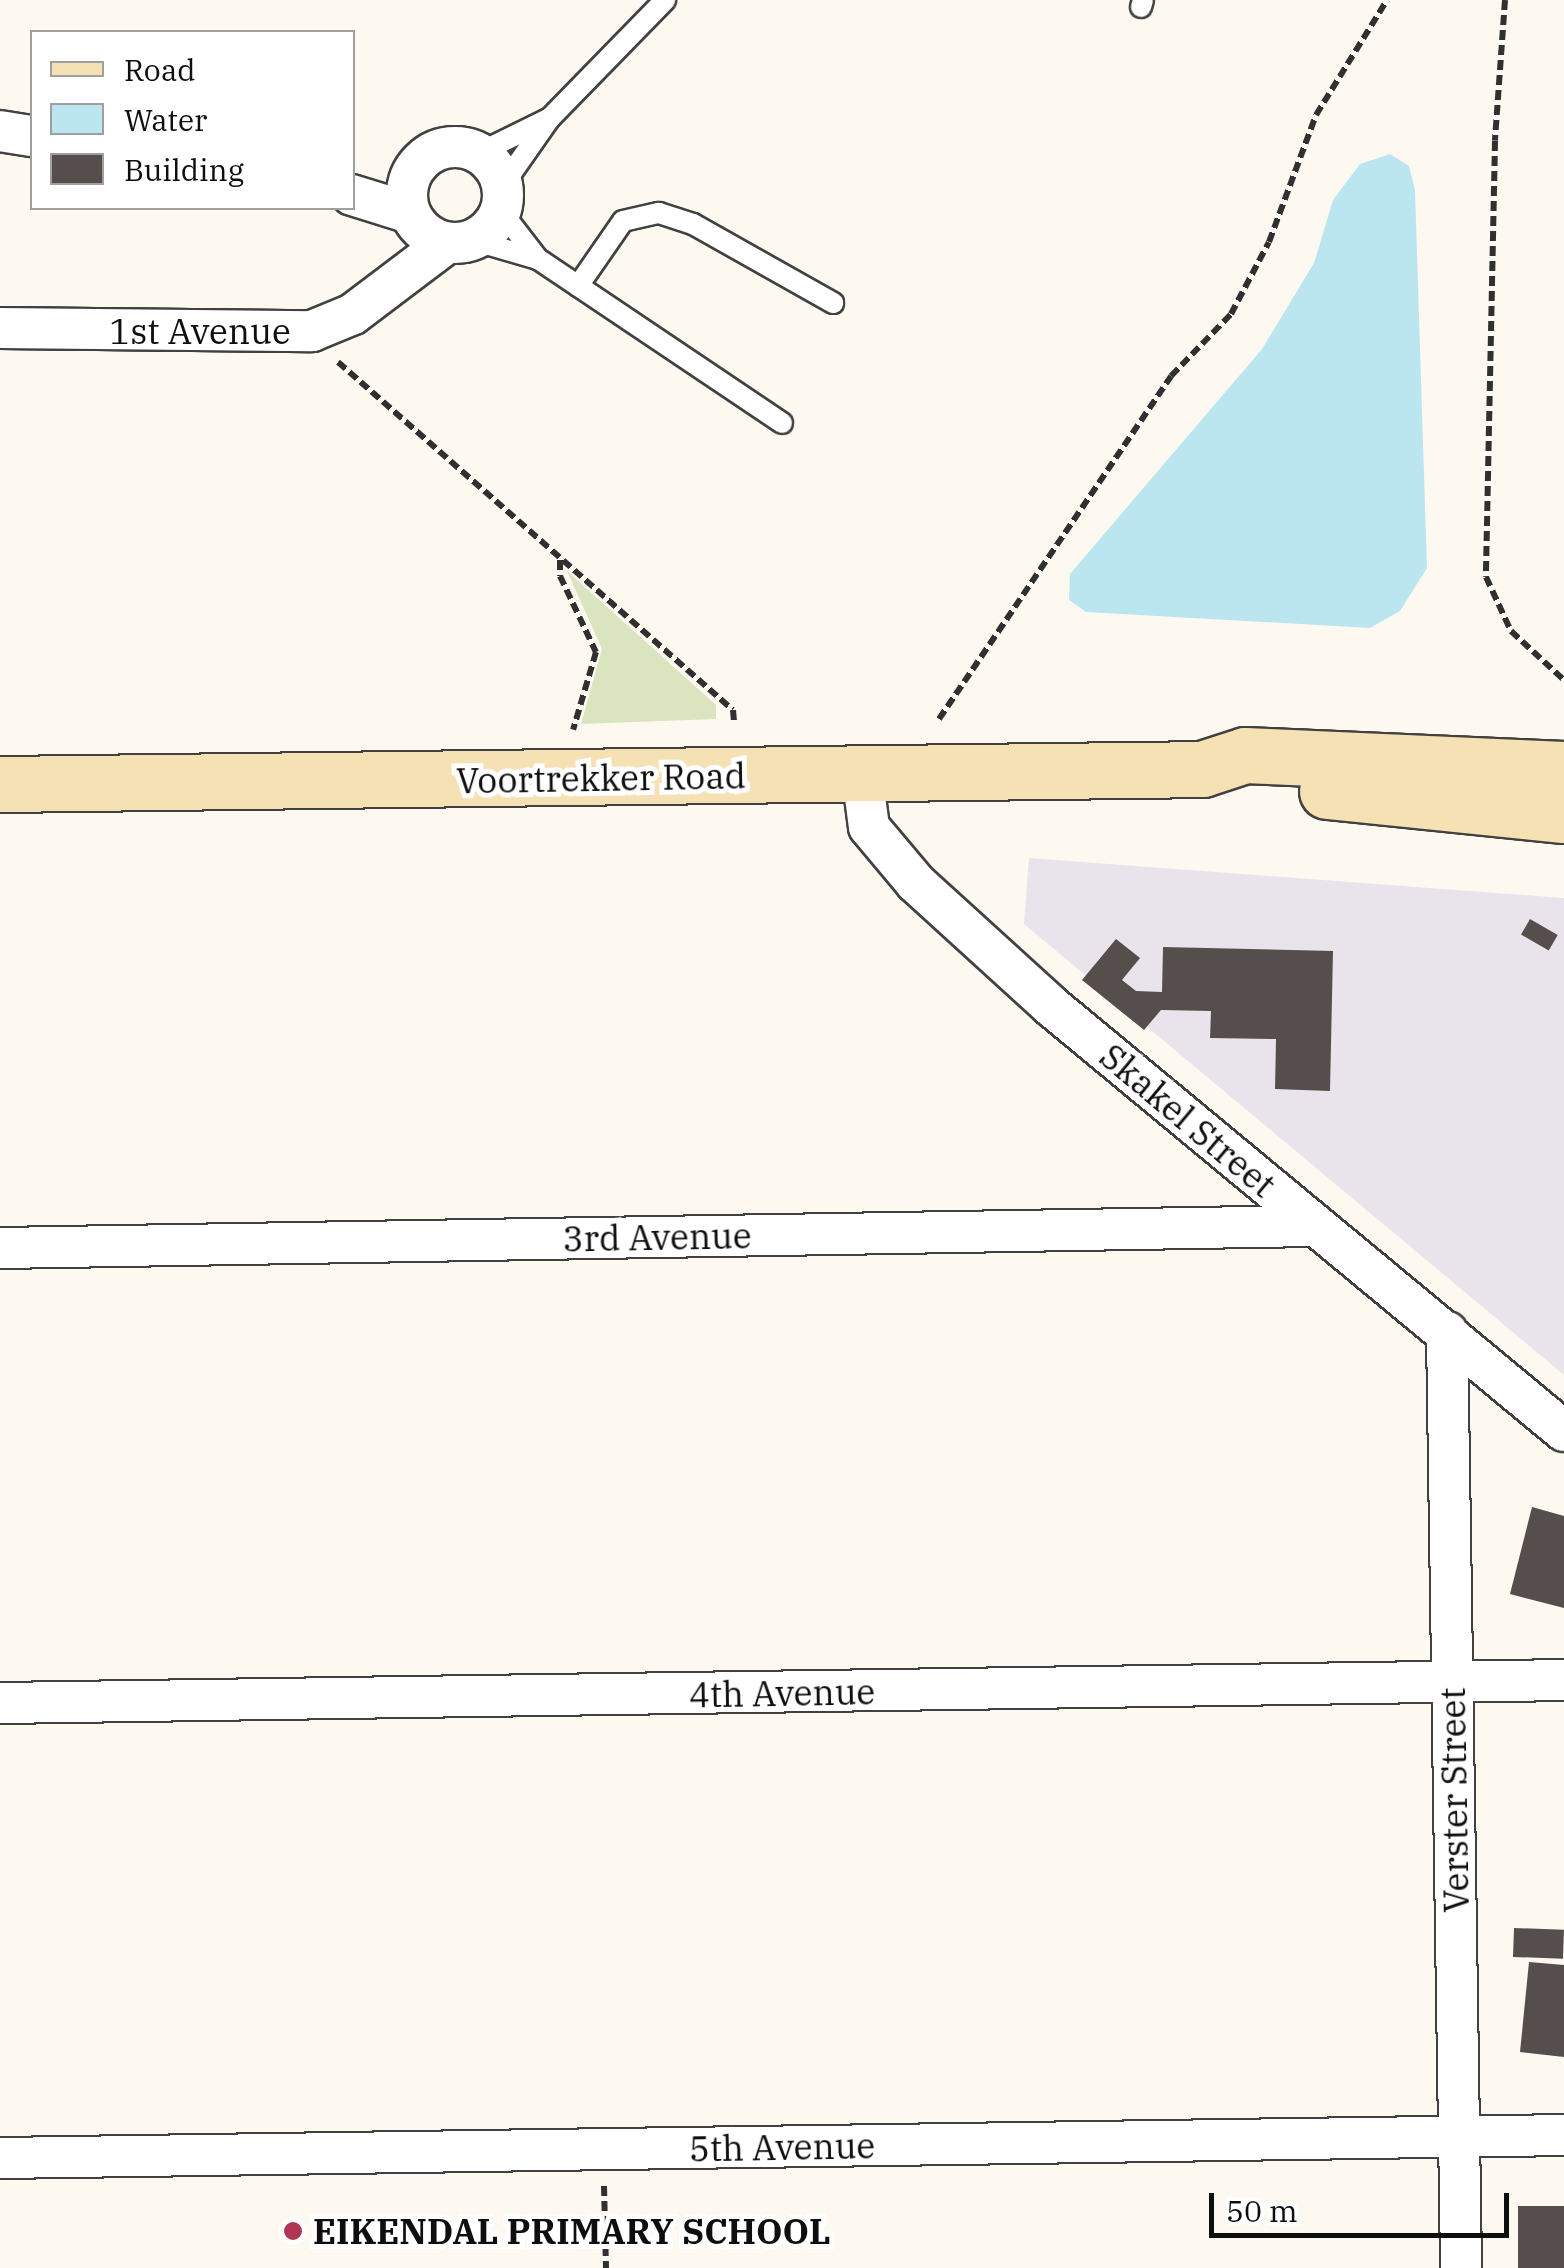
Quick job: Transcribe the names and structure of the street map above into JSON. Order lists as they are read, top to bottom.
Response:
{
  "streets": {
    "main road": ["Voortrekker Road"],
    "street": [
      "1st Avenue",
      "Skakel Street",
      "3rd Avenue",
      "4th Avenue",
      "Verster Street",
      "5th Avenue"
    ]
  },
  "crossings": [
    ["Voortrekker Road", "Skakel Street"],
    ["Skakel Street", "3rd Avenue"],
    ["Skakel Street", "Verster Street"],
    ["4th Avenue", "Verster Street"],
    ["Verster Street", "5th Avenue"]
  ],
  "places": ["EIKENDAL PRIMARY SCHOOL"],
  "legend": ["Road", "Water", "Building"],
  "scale_bar": "50 m"
}
